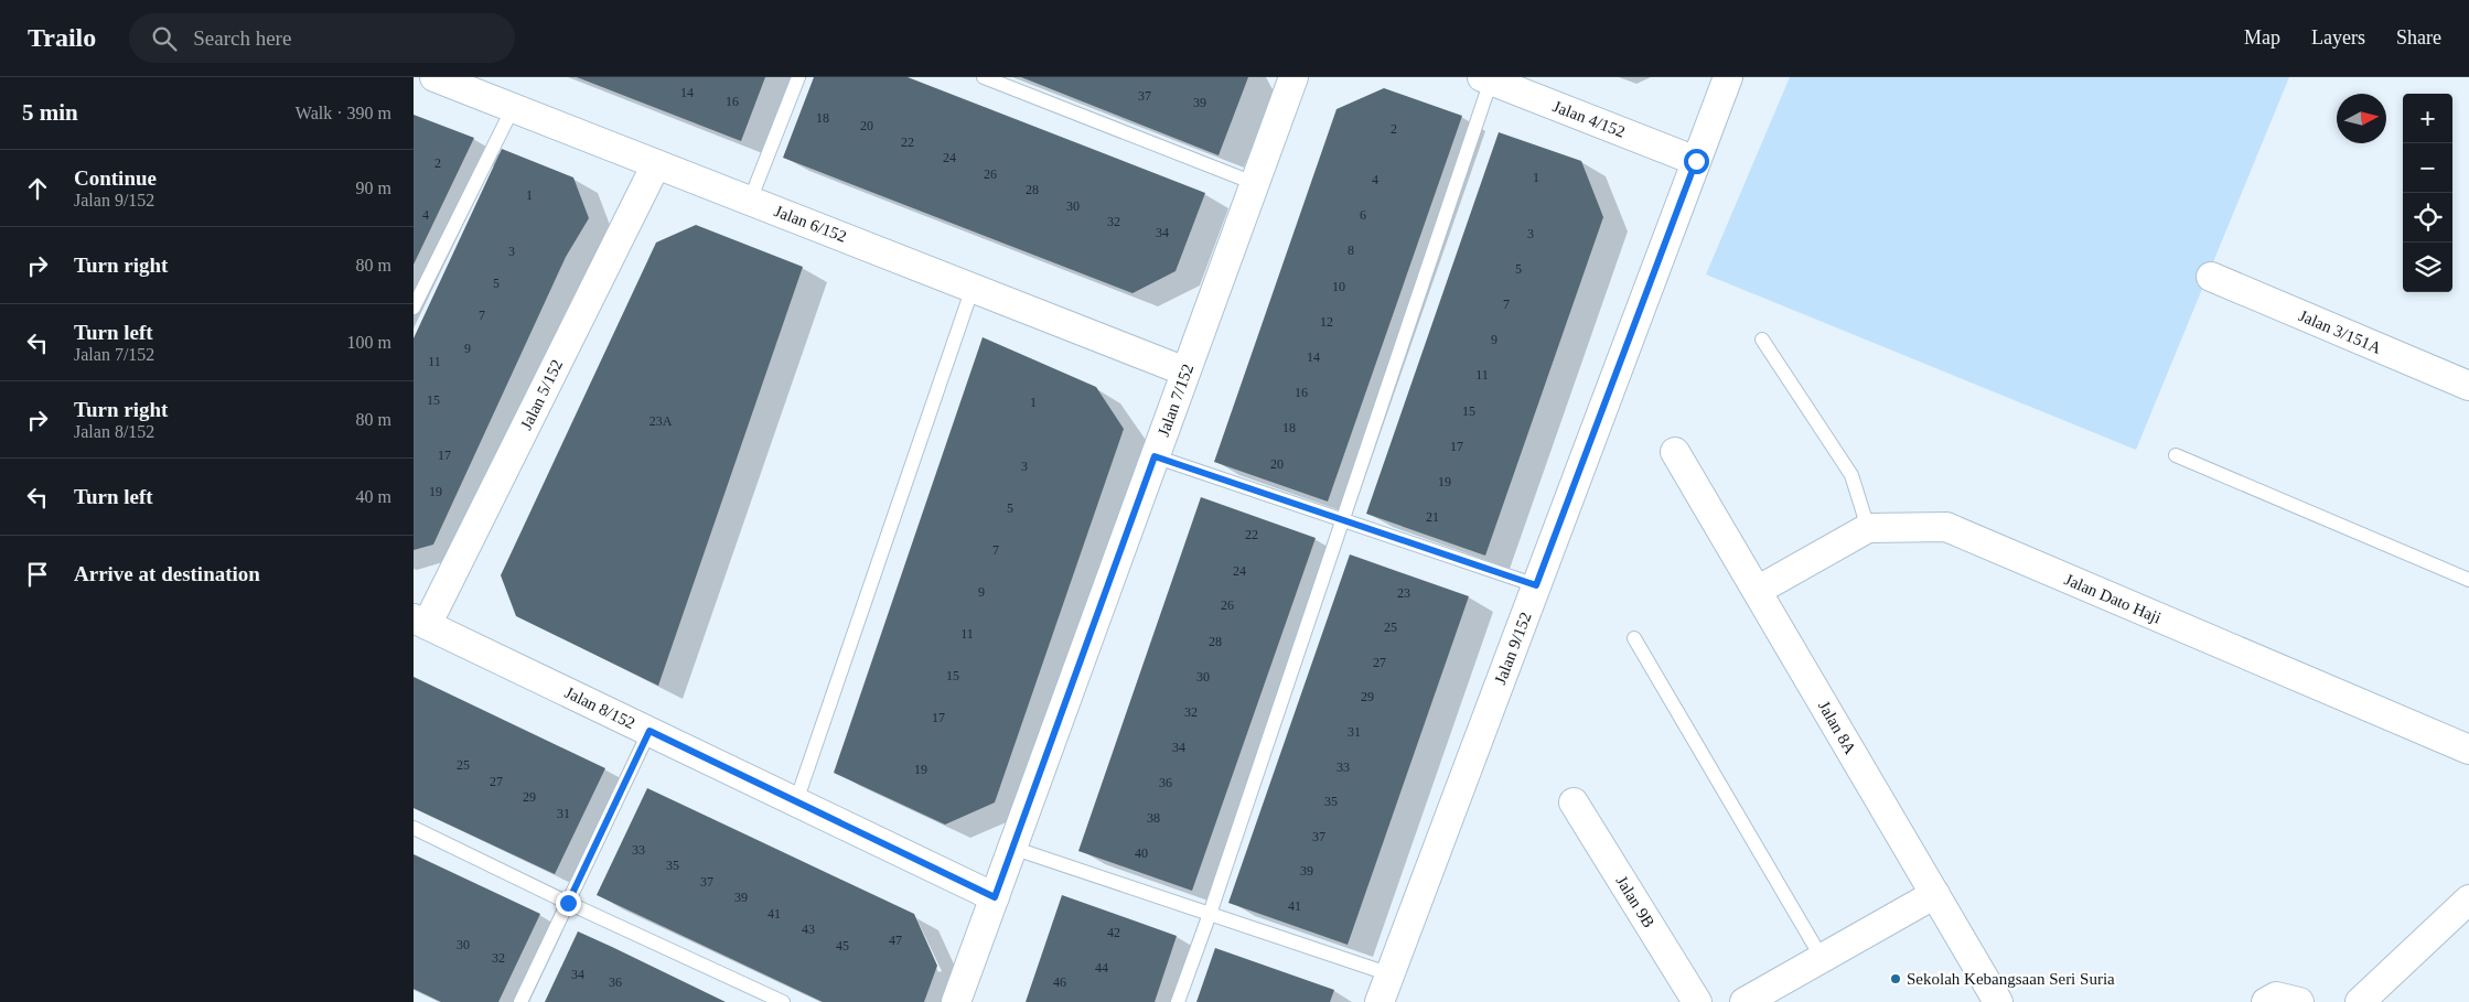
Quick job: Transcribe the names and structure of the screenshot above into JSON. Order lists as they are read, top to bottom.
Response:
{
  "streets": {
    "street": [
      "Jalan 4/152",
      "Jalan 6/152",
      "Jalan 3/151A",
      "Jalan 5/152",
      "Jalan 7/152",
      "Jalan Dato Haji",
      "Jalan 9/152",
      "Jalan 8/152",
      "Jalan 8A",
      "Jalan 9B"
    ]
  },
  "crossings": [
    ["Jalan 4/152", "Jalan 9/152"],
    ["Jalan 6/152", "Jalan 5/152"],
    ["Jalan 6/152", "Jalan 7/152"],
    ["Jalan 5/152", "Jalan 8/152"],
    ["Jalan 7/152", "Jalan 8/152"],
    ["Jalan Dato Haji", "Jalan 8A"]
  ],
  "places": ["Sekolah Kebangsaan Seri Suria"],
  "house_numbers": [
    "14",
    "37",
    "16",
    "39",
    "18",
    "20",
    "2",
    "22",
    "24",
    "2",
    "26",
    "1",
    "4",
    "28",
    "1",
    "30",
    "4",
    "6",
    "32",
    "34",
    "3",
    "8",
    "3",
    "5",
    "5",
    "10",
    "7",
    "7",
    "12",
    "9",
    "9",
    "14",
    "11",
    "11",
    "16",
    "15",
    "1",
    "15",
    "23A",
    "18",
    "17",
    "17",
    "20",
    "3",
    "19",
    "19",
    "5",
    "21",
    "22",
    "7",
    "24",
    "9",
    "23",
    "26",
    "25",
    "11",
    "28",
    "27",
    "15",
    "30",
    "29",
    "32",
    "17",
    "31",
    "34",
    "25",
    "33",
    "19",
    "27",
    "36",
    "29",
    "35",
    "31",
    "38",
    "37",
    "33",
    "40",
    "35",
    "39",
    "37",
    "39",
    "41",
    "41",
    "43",
    "42",
    "47",
    "30",
    "45",
    "32",
    "44",
    "34",
    "36",
    "46"
  ],
  "north": "right",
  "page": {
    "header": "Trailo",
    "search": "Search here",
    "nav": ["Map", "Layers", "Share"],
    "heading": ["5 min", "Walk · 390 m"],
    "map_buttons": ["+", "−"],
    "list": [
      ["Continue", "Jalan 9/152", "90 m"],
      ["Turn right", "80 m"],
      ["Turn left", "Jalan 7/152", "100 m"],
      ["Turn right", "Jalan 8/152", "80 m"],
      ["Turn left", "40 m"],
      "Arrive at destination"
    ]
  }
}
